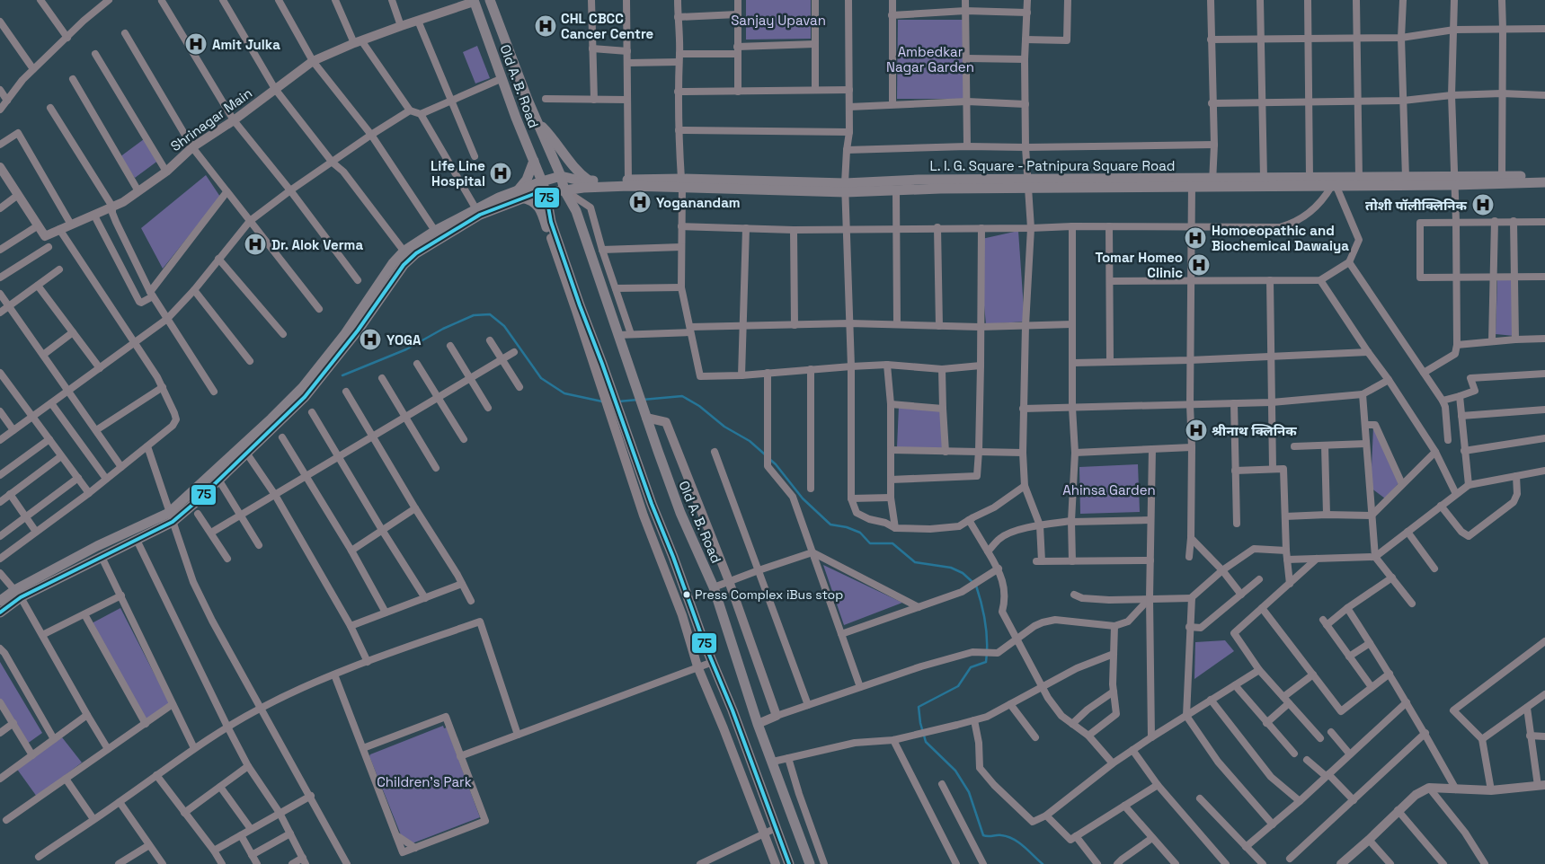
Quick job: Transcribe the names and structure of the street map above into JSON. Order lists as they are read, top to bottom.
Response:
{
  "streets": {
    "main road": ["Old A. B. Road", "L. I. G. Square - Patnipura Square Road"],
    "street": ["Shrinagar Main"]
  },
  "crossings": [
    ["Old A. B. Road", "Shrinagar Main"],
    ["Old A. B. Road", "L. I. G. Square - Patnipura Square Road"]
  ],
  "parks": [
    "Sanjay Upavan",
    "Ambedkar Nagar Garden",
    "Ahinsa Garden",
    "Children's Park"
  ],
  "places": {
    "hospital": [
      "CHL CBCC Cancer Centre",
      "Amit Julka",
      "Life Line Hospital",
      "Yoganandam",
      "तोशी पॉलीक्लिनिक",
      "Homoeopathic and Biochemical Dawaiya",
      "Dr. Alok Verma",
      "Tomar Homeo Clinic",
      "YOGA",
      "श्रीनाथ क्लिनिक"
    ],
    "other": ["Press Complex iBus stop"]
  },
  "lines": ["transit line 75"]
}
